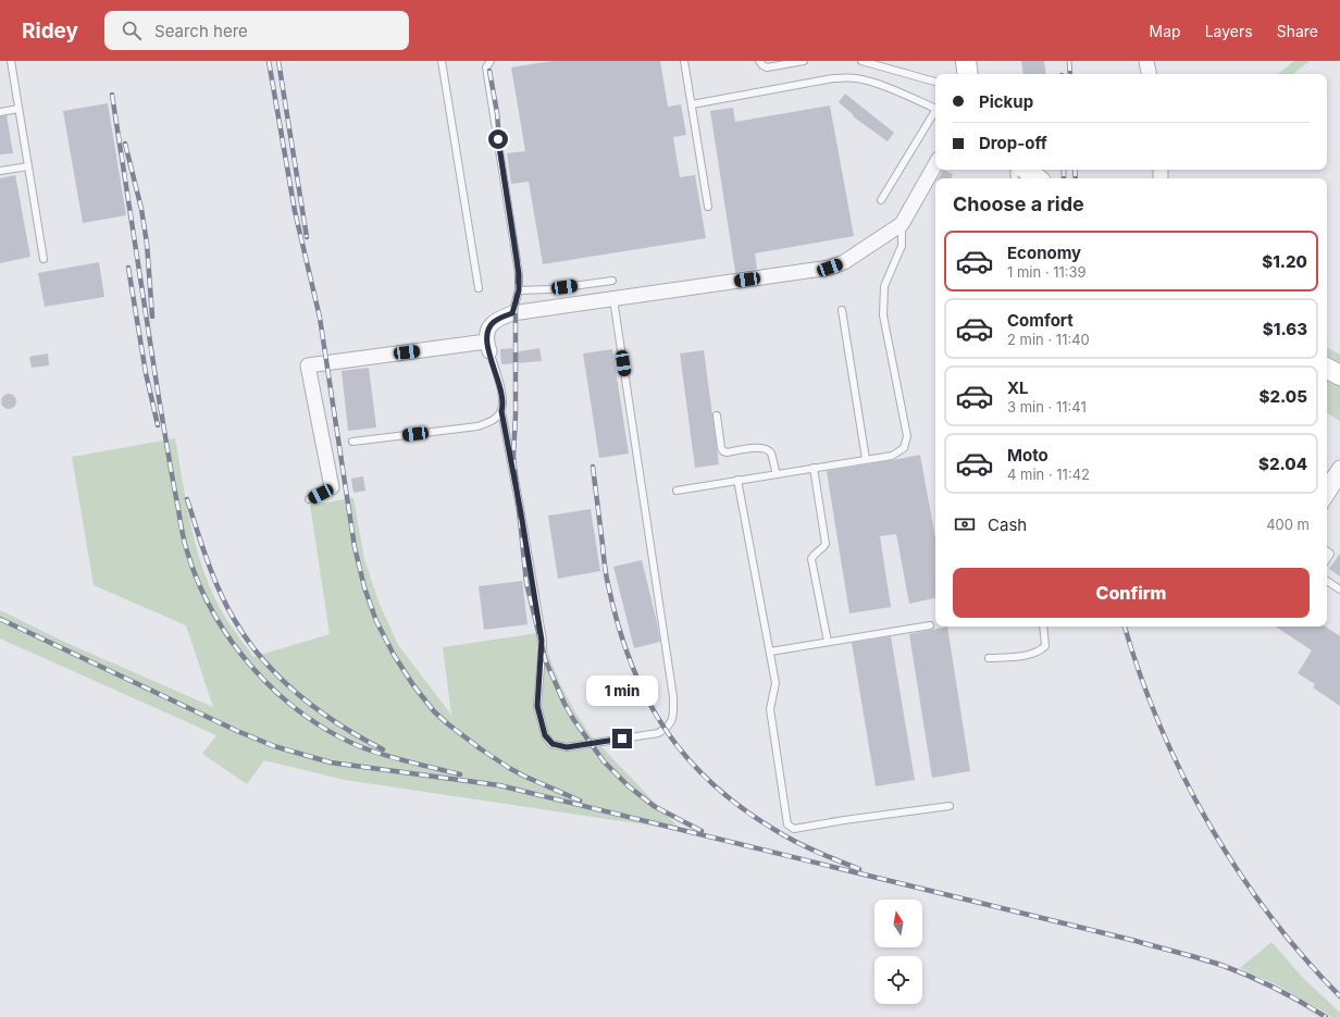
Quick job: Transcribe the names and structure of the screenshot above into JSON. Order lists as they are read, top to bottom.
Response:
{
  "north": "top",
  "page": {
    "header": "Ridey",
    "search": "Search here",
    "nav": ["Map", "Layers", "Share"],
    "banner": ["Pickup", "Drop-off"],
    "heading": "Choose a ride",
    "list": [
      {
        "name": "Economy",
        "note": "1 min · 11:39",
        "value": "$1.20"
      },
      {
        "name": "Comfort",
        "note": "2 min · 11:40",
        "value": "$1.63"
      },
      {
        "name": "XL",
        "note": "3 min · 11:41",
        "value": "$2.05"
      },
      {
        "name": "Moto",
        "note": "4 min · 11:42",
        "value": "$2.04"
      }
    ],
    "pay": ["Cash", "400 m"],
    "buttons": "Confirm",
    "bubble": "1 min"
  }
}
